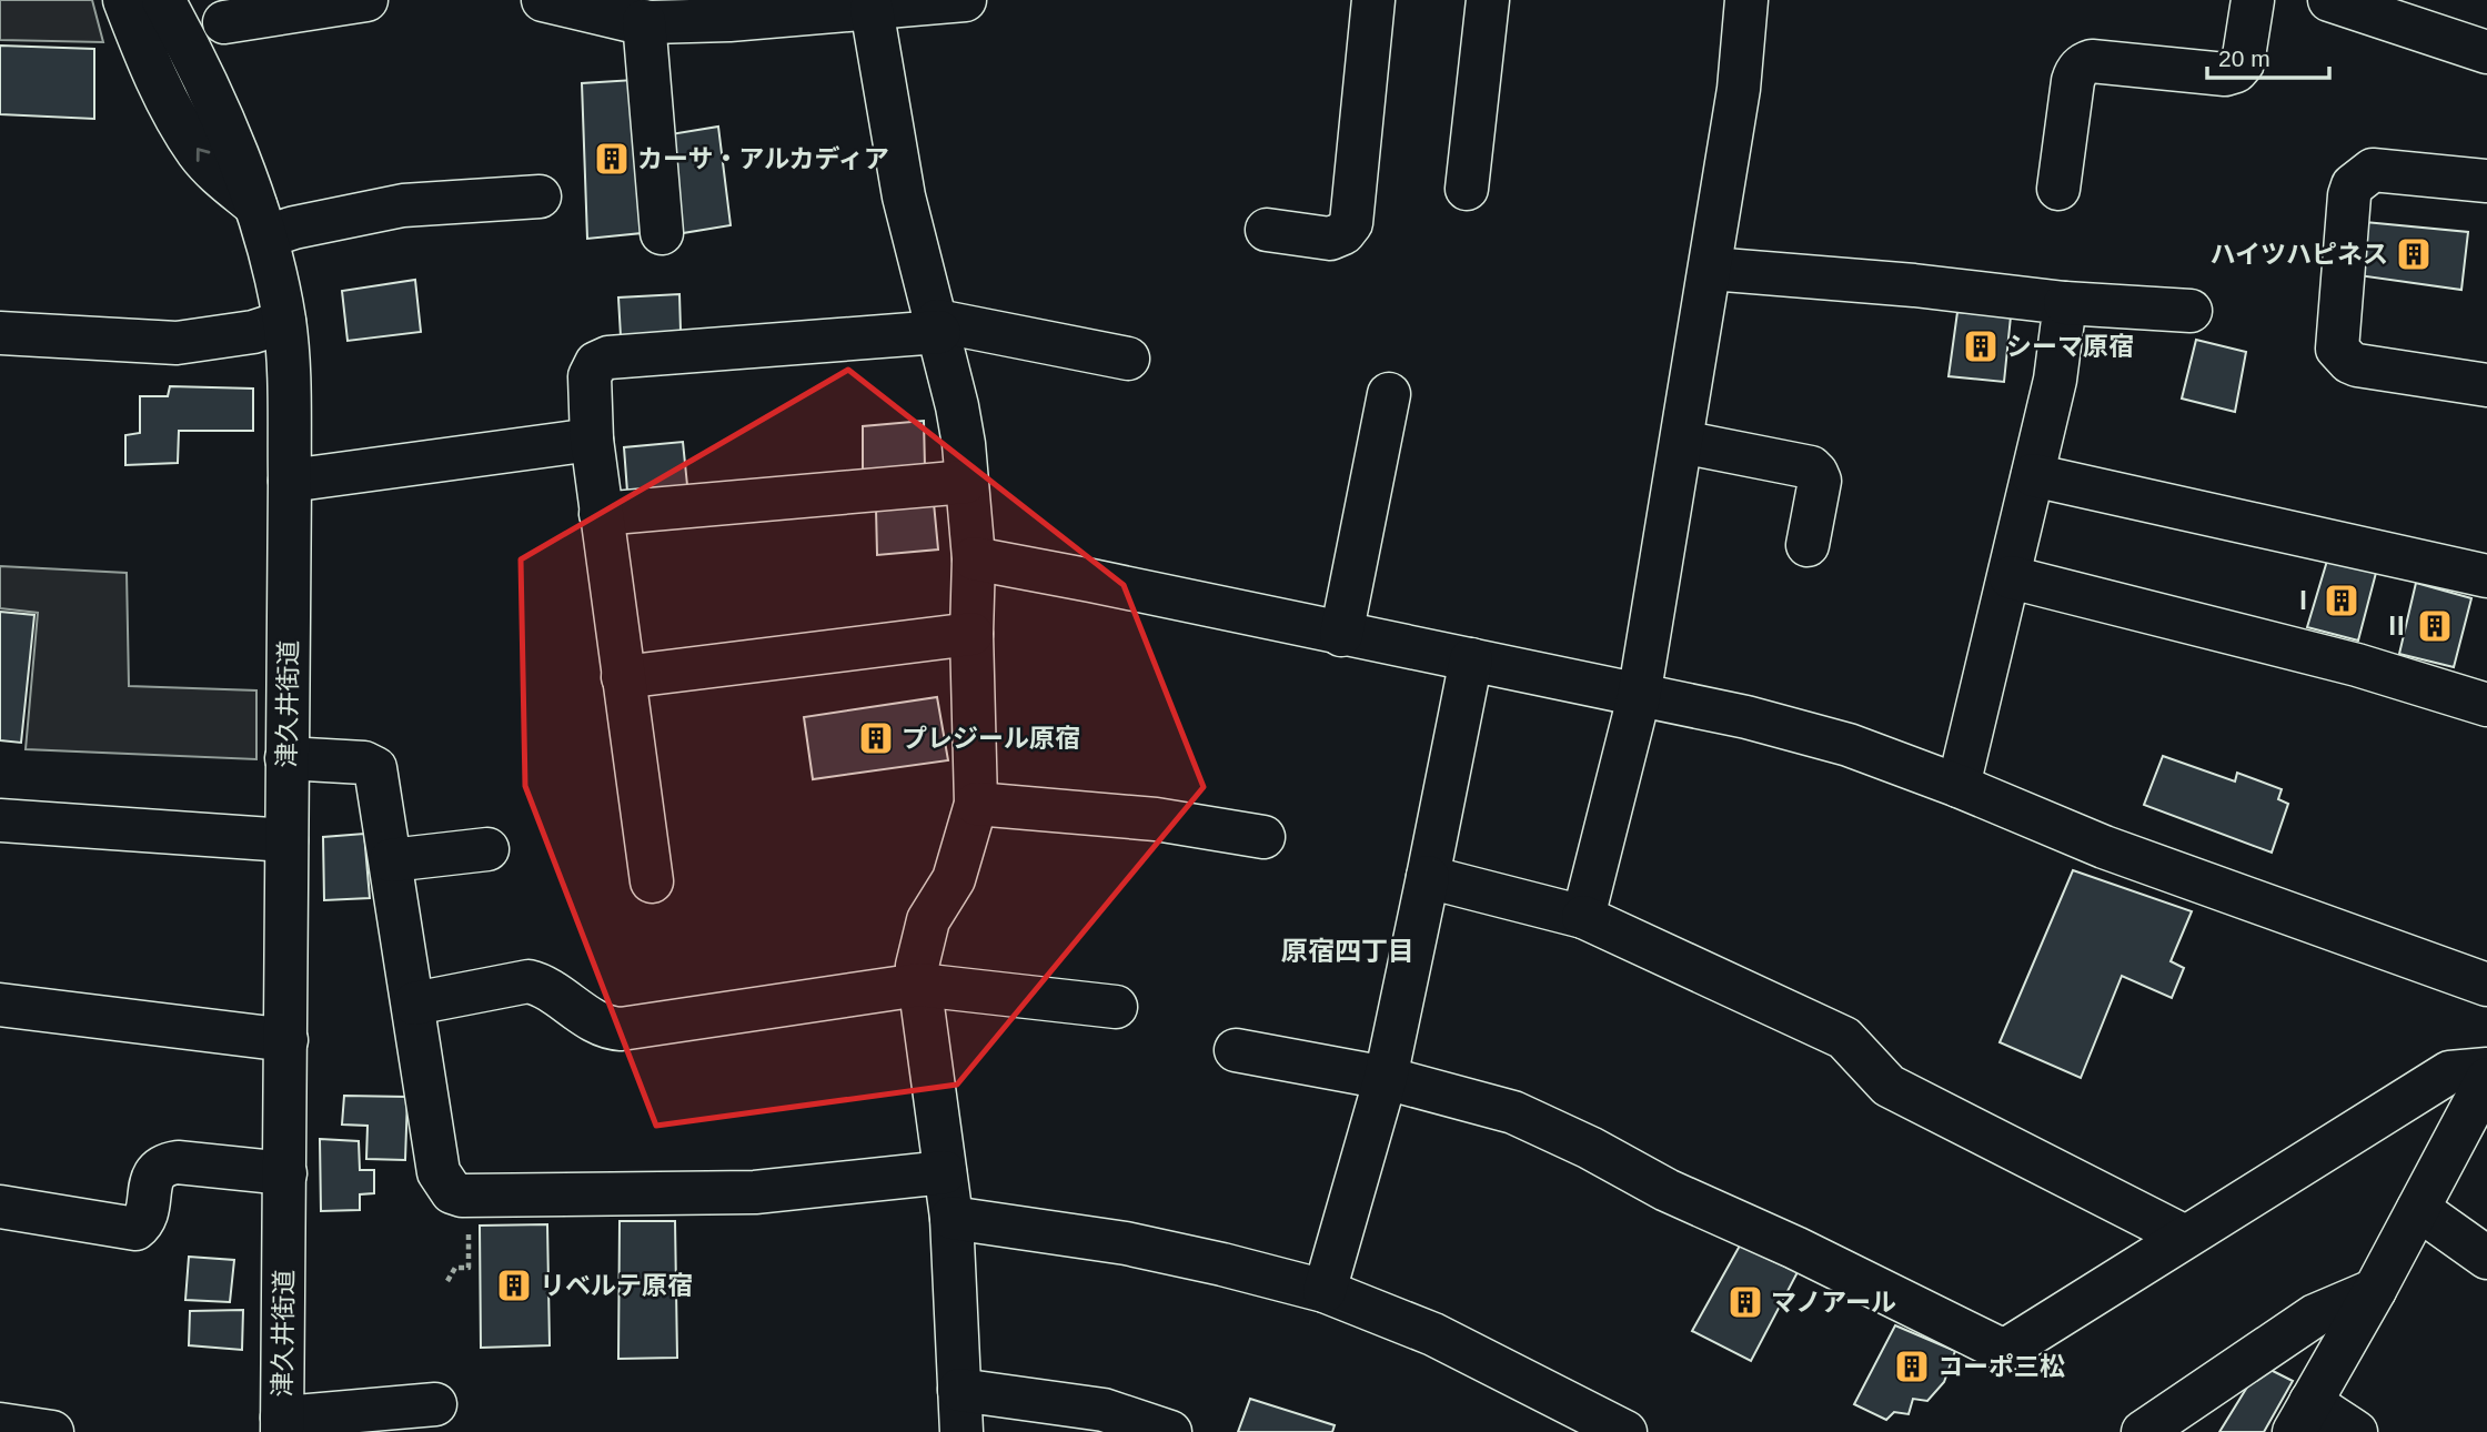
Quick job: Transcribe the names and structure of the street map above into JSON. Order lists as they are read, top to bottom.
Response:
{
  "streets": {
    "main road": ["津久井街道"]
  },
  "districts": ["原宿四丁目"],
  "places": {
    "building": [
      "カーサ・アルカディア",
      "ハイツハピネス",
      "シーマ原宿",
      "Ⅰ",
      "Ⅱ",
      "プレジール原宿",
      "リベルテ原宿",
      "マノアール",
      "コーポ三松"
    ]
  },
  "scale_bar": "20 m"
}
